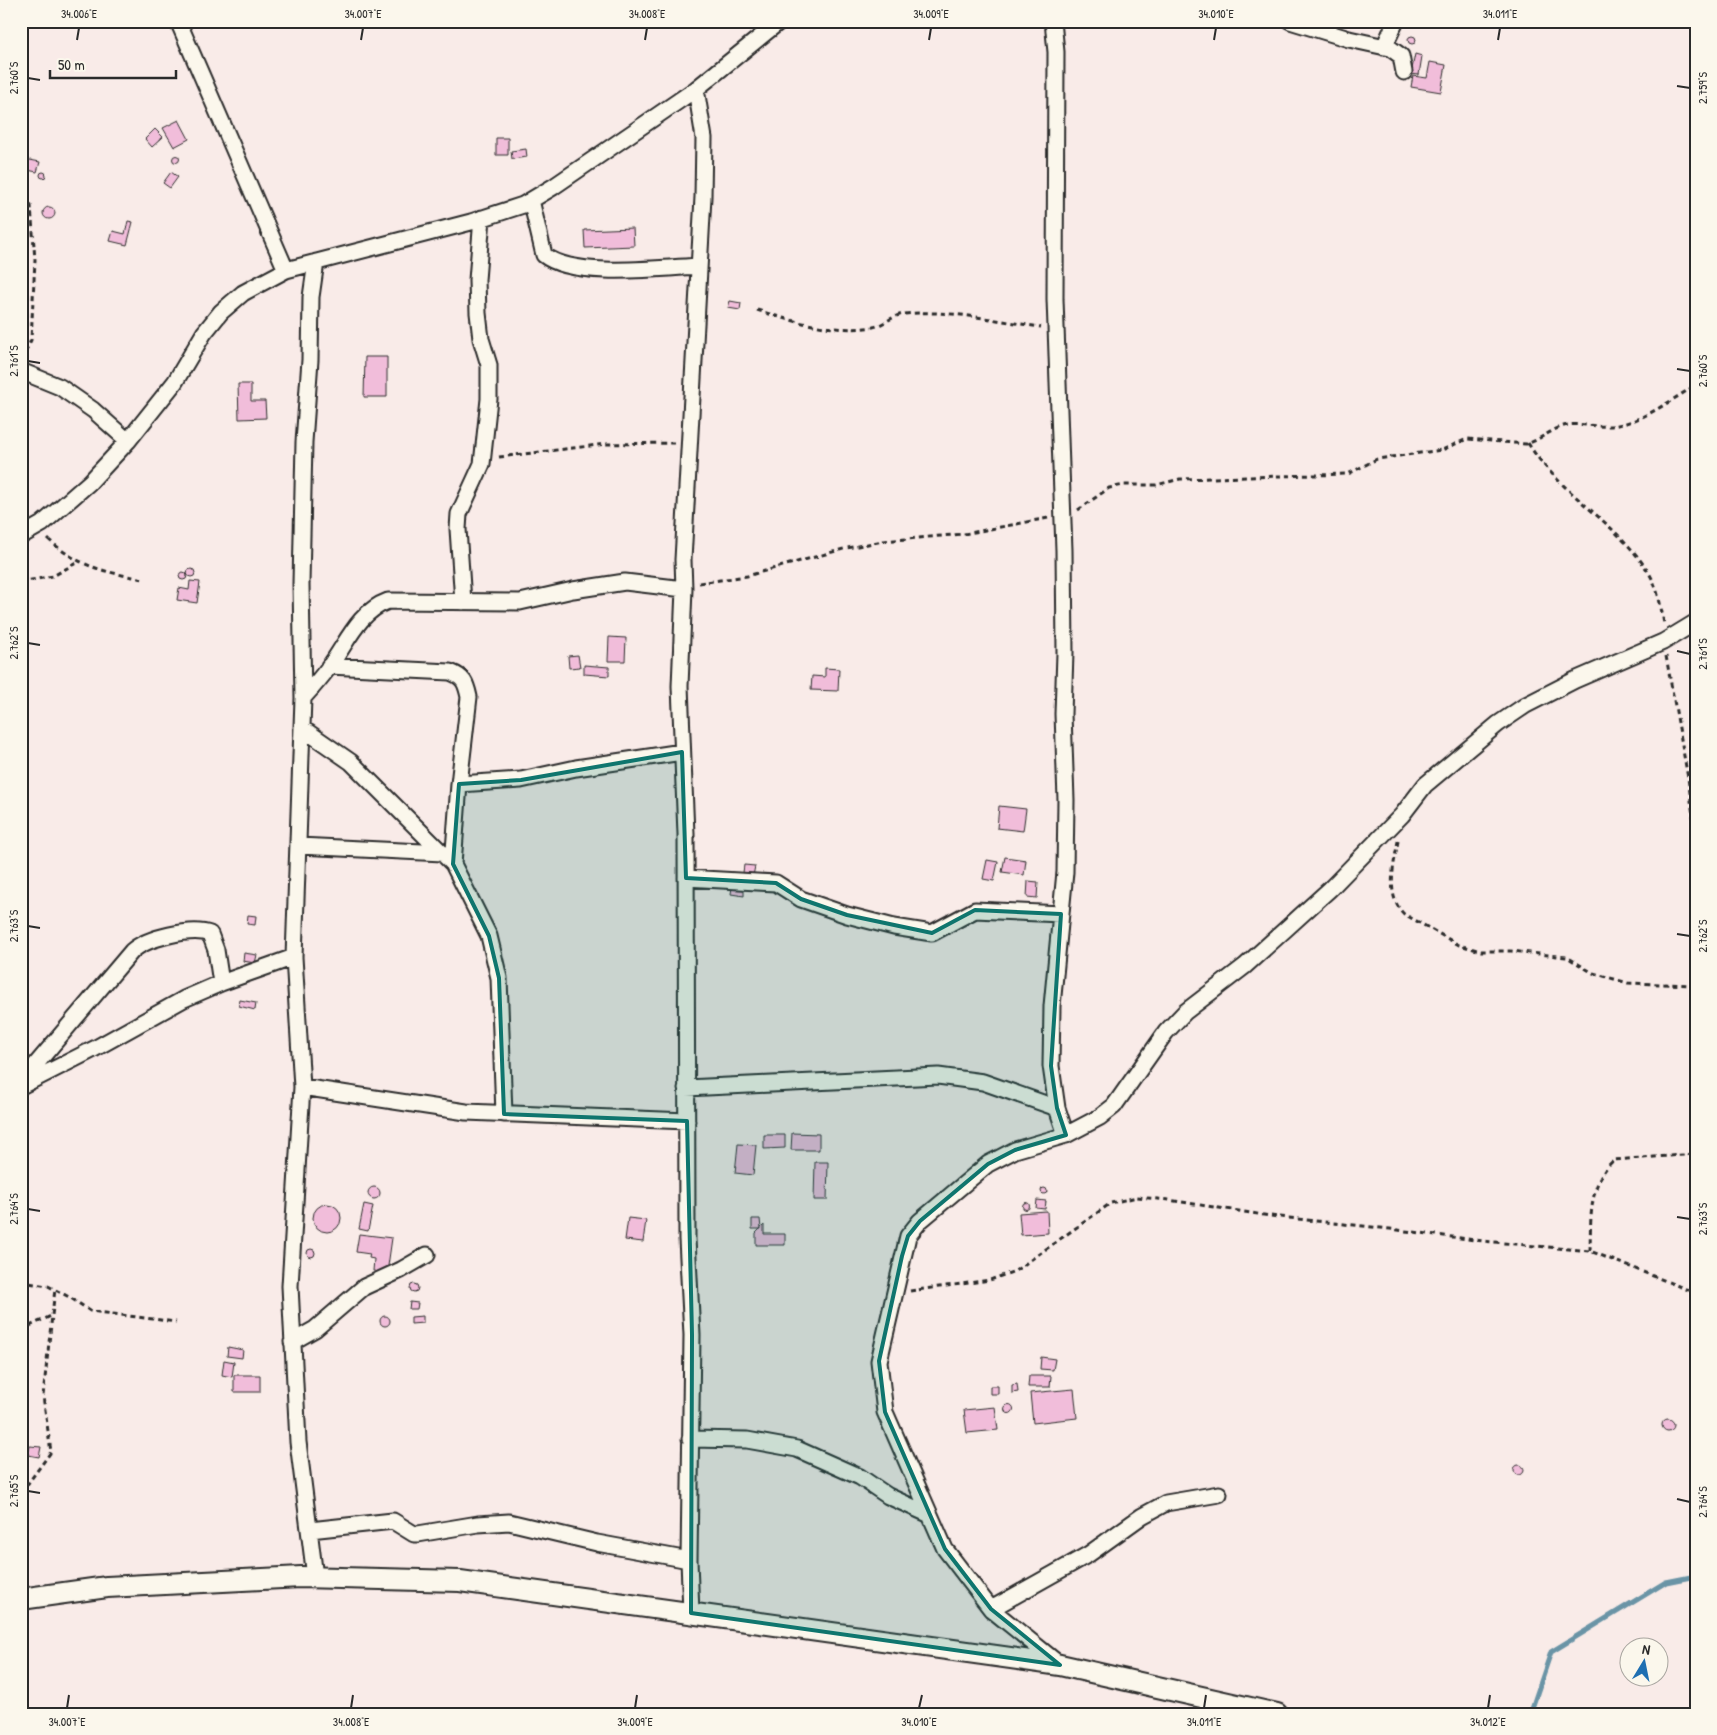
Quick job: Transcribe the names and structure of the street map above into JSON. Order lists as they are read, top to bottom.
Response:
{
  "scale_bar": "50 m",
  "north": "top",
  "coordinates": [
    "34.006°E",
    "34.007°E",
    "34.008°E",
    "34.009°E",
    "34.010°E",
    "34.011°E",
    "2.760°S",
    "2.759°S",
    "2.761°S",
    "2.762°S",
    "2.763°S",
    "2.764°S",
    "2.765°S",
    "34.012°E"
  ]
}
